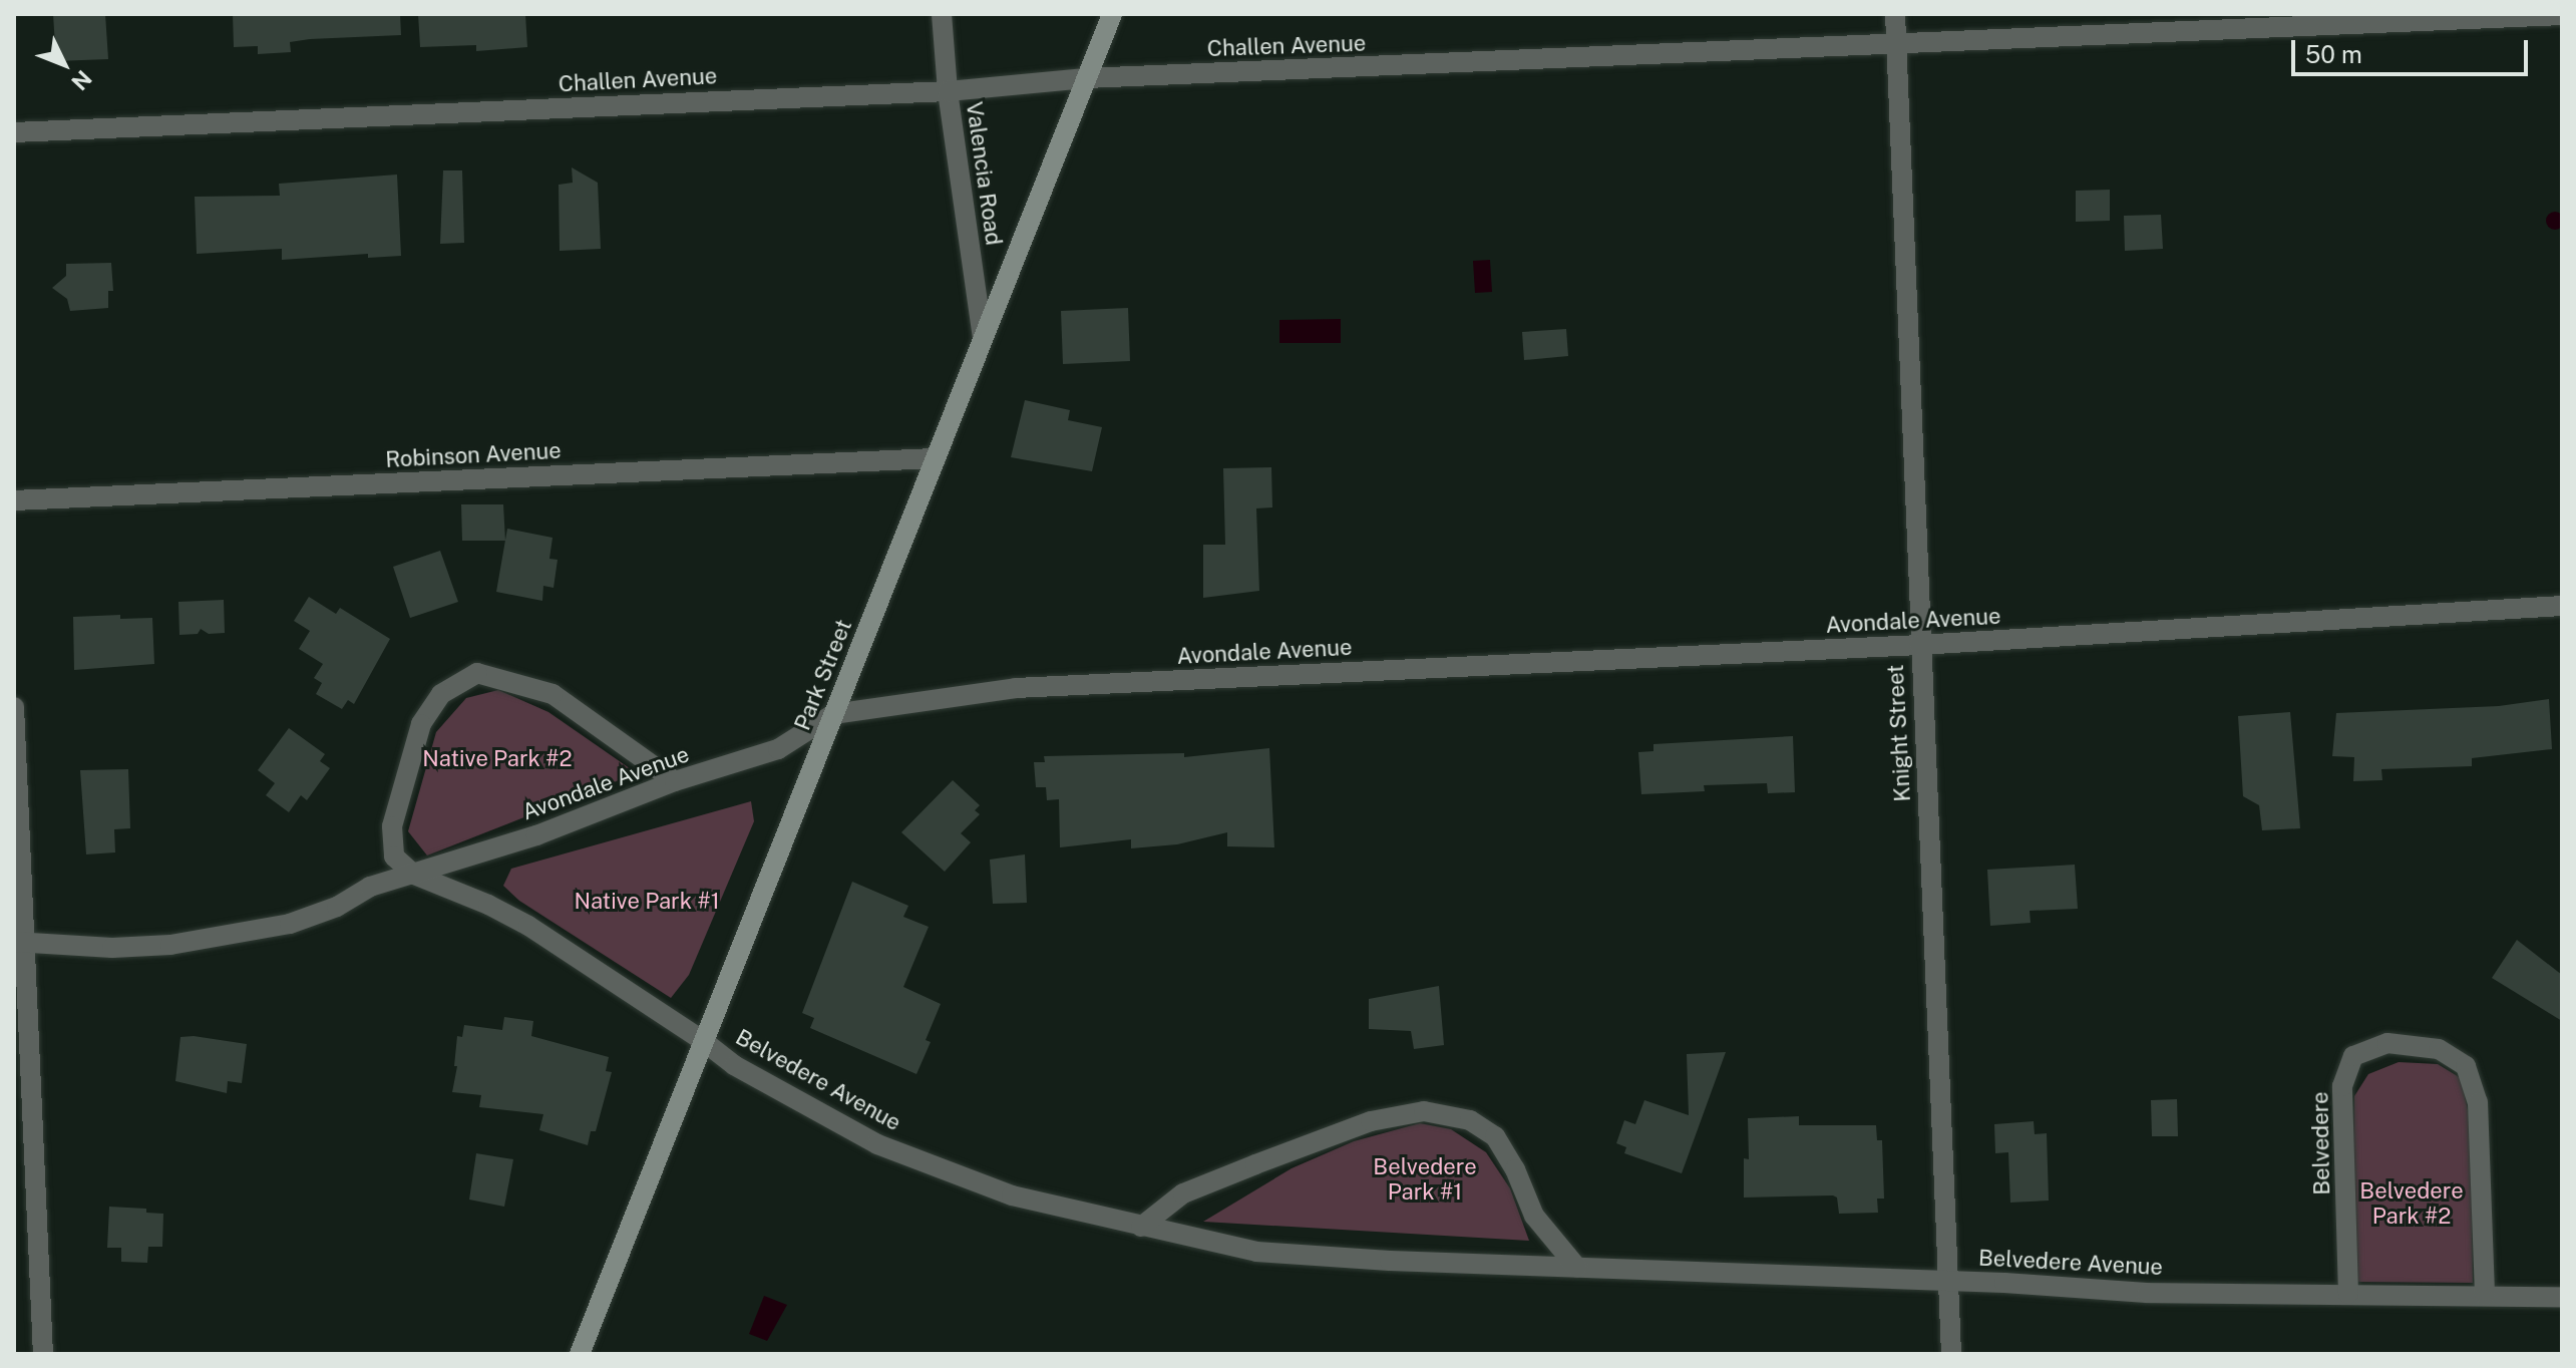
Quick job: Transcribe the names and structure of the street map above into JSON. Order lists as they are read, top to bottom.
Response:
{
  "streets": {
    "street": [
      "Challen Avenue",
      "Valencia Road",
      "Robinson Avenue",
      "Avondale Avenue",
      "Park Street",
      "Knight Street",
      "Belvedere Avenue",
      "Belvedere"
    ]
  },
  "crossings": [
    ["Challen Avenue", "Valencia Road"],
    ["Challen Avenue", "Park Street"],
    ["Challen Avenue", "Knight Street"],
    ["Valencia Road", "Park Street"],
    ["Robinson Avenue", "Park Street"],
    ["Avondale Avenue", "Park Street"],
    ["Avondale Avenue", "Knight Street"],
    ["Avondale Avenue", "Belvedere Avenue"],
    ["Park Street", "Belvedere Avenue"],
    ["Knight Street", "Belvedere Avenue"],
    ["Belvedere Avenue", "Belvedere"]
  ],
  "parks": [
    "Native Park #2",
    "Native Park #1",
    "Belvedere Park #1",
    "Belvedere Park #2"
  ],
  "scale_bar": "50 m",
  "north": "bottom right"
}
